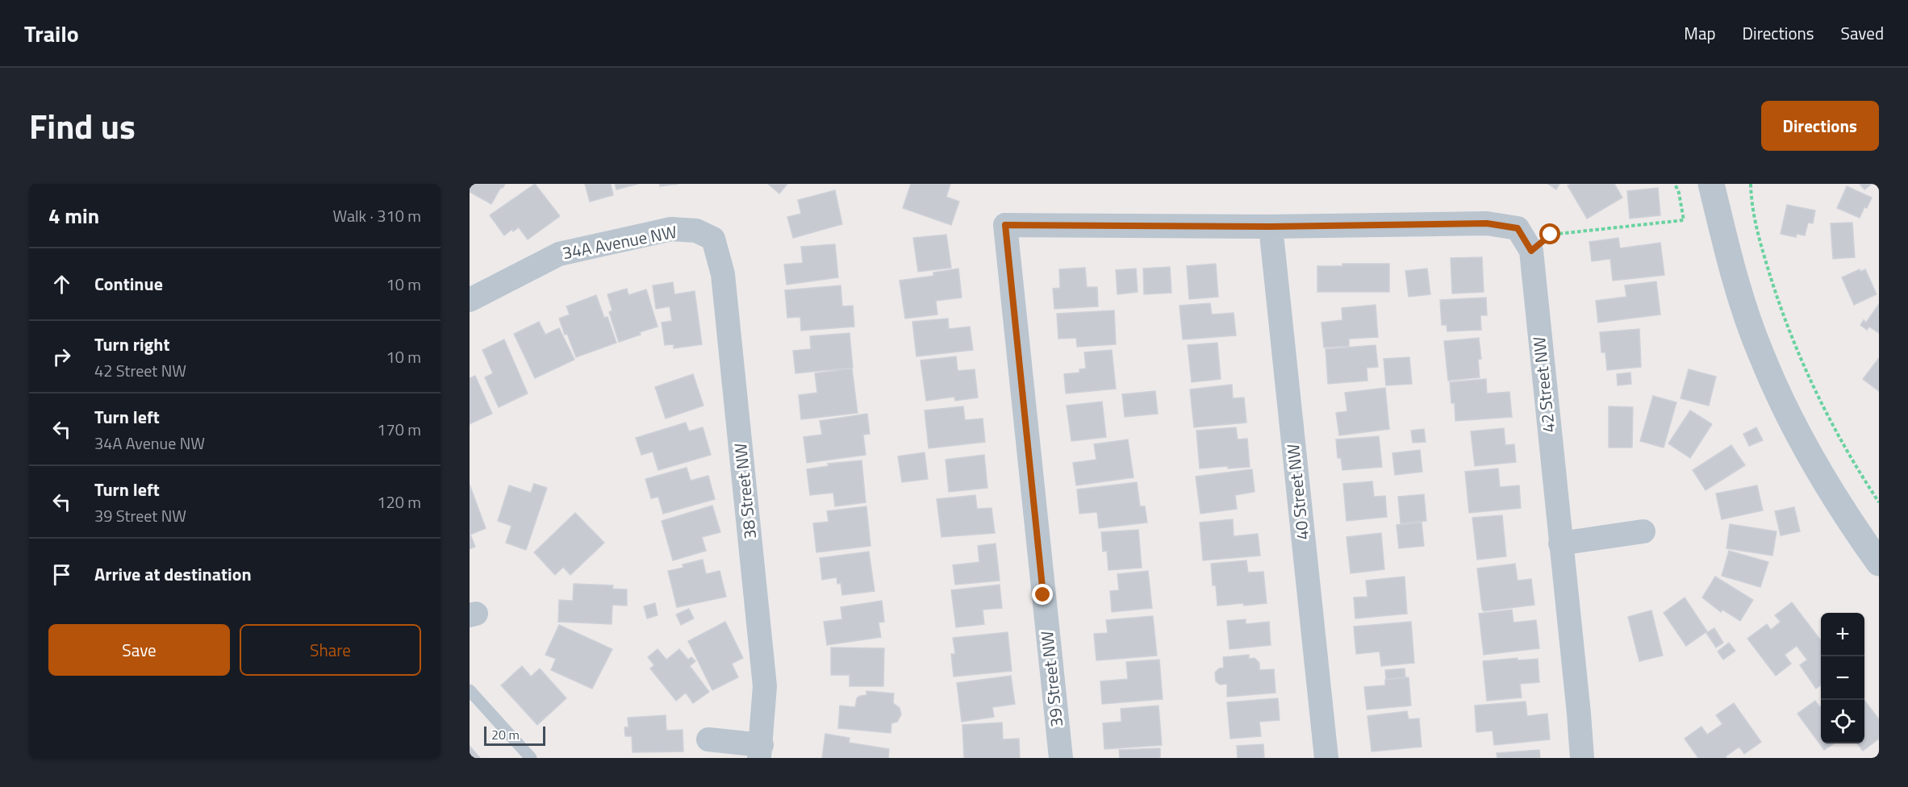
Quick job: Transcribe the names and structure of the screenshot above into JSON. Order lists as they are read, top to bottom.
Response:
{
  "streets": {
    "street": [
      "34A Avenue NW",
      "42 Street NW",
      "38 Street NW",
      "40 Street NW",
      "39 Street NW"
    ]
  },
  "crossings": [
    ["34A Avenue NW", "38 Street NW"],
    ["42 Street NW", "40 Street NW"],
    ["42 Street NW", "39 Street NW"],
    ["40 Street NW", "39 Street NW"]
  ],
  "scale_bar": "20 m",
  "page": {
    "header": "Trailo",
    "nav": ["Map", "Directions", "Saved"],
    "title": "Find us",
    "buttons": [
      "Directions",
      ["Save", "Share"]
    ],
    "heading": ["4 min", "Walk · 310 m"],
    "list": [
      ["Continue", "10 m"],
      ["Turn right", "42 Street NW", "10 m"],
      ["Turn left", "34A Avenue NW", "170 m"],
      ["Turn left", "39 Street NW", "120 m"],
      "Arrive at destination"
    ],
    "map_buttons": ["+", "−"],
    "scale": "20 m"
  }
}
